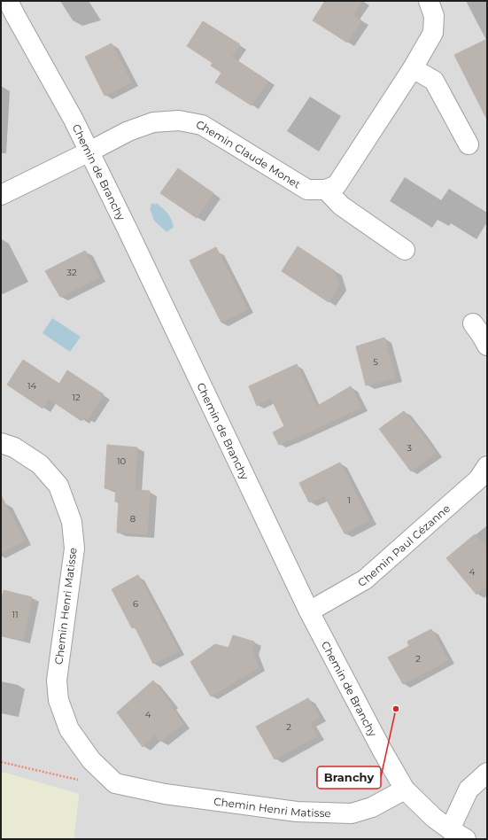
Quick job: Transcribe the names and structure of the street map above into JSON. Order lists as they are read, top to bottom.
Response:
{
  "streets": {
    "street": [
      "Chemin Claude Monet",
      "Chemin de Branchy",
      "Chemin Paul Cézanne",
      "Chemin Henri Matisse"
    ]
  },
  "crossings": [
    ["Chemin Claude Monet", "Chemin de Branchy"],
    ["Chemin de Branchy", "Chemin Paul Cézanne"],
    ["Chemin de Branchy", "Chemin Henri Matisse"]
  ],
  "places": ["Branchy"],
  "house_numbers": [
    "32",
    "5",
    "14",
    "12",
    "3",
    "10",
    "1",
    "8",
    "4",
    "6",
    "11",
    "2",
    "4",
    "2"
  ]
}
